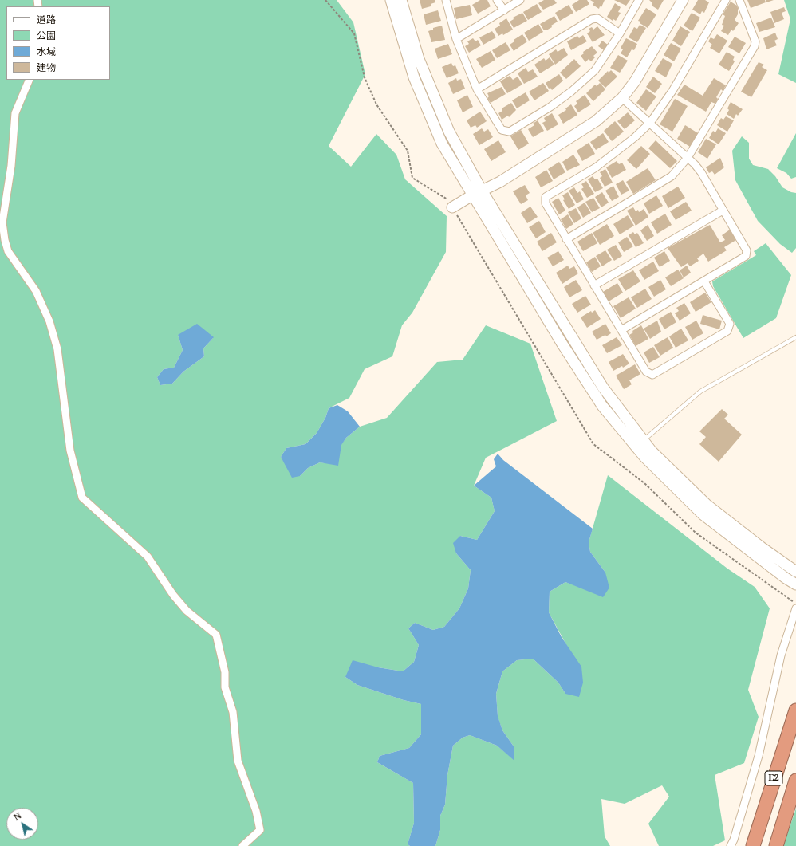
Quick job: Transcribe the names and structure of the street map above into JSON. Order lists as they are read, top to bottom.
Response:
{
  "streets": {
    "highway": ["E2"]
  },
  "legend": [
    "道路",
    "公園",
    "水域",
    "建物"
  ],
  "north": "top left"
}
